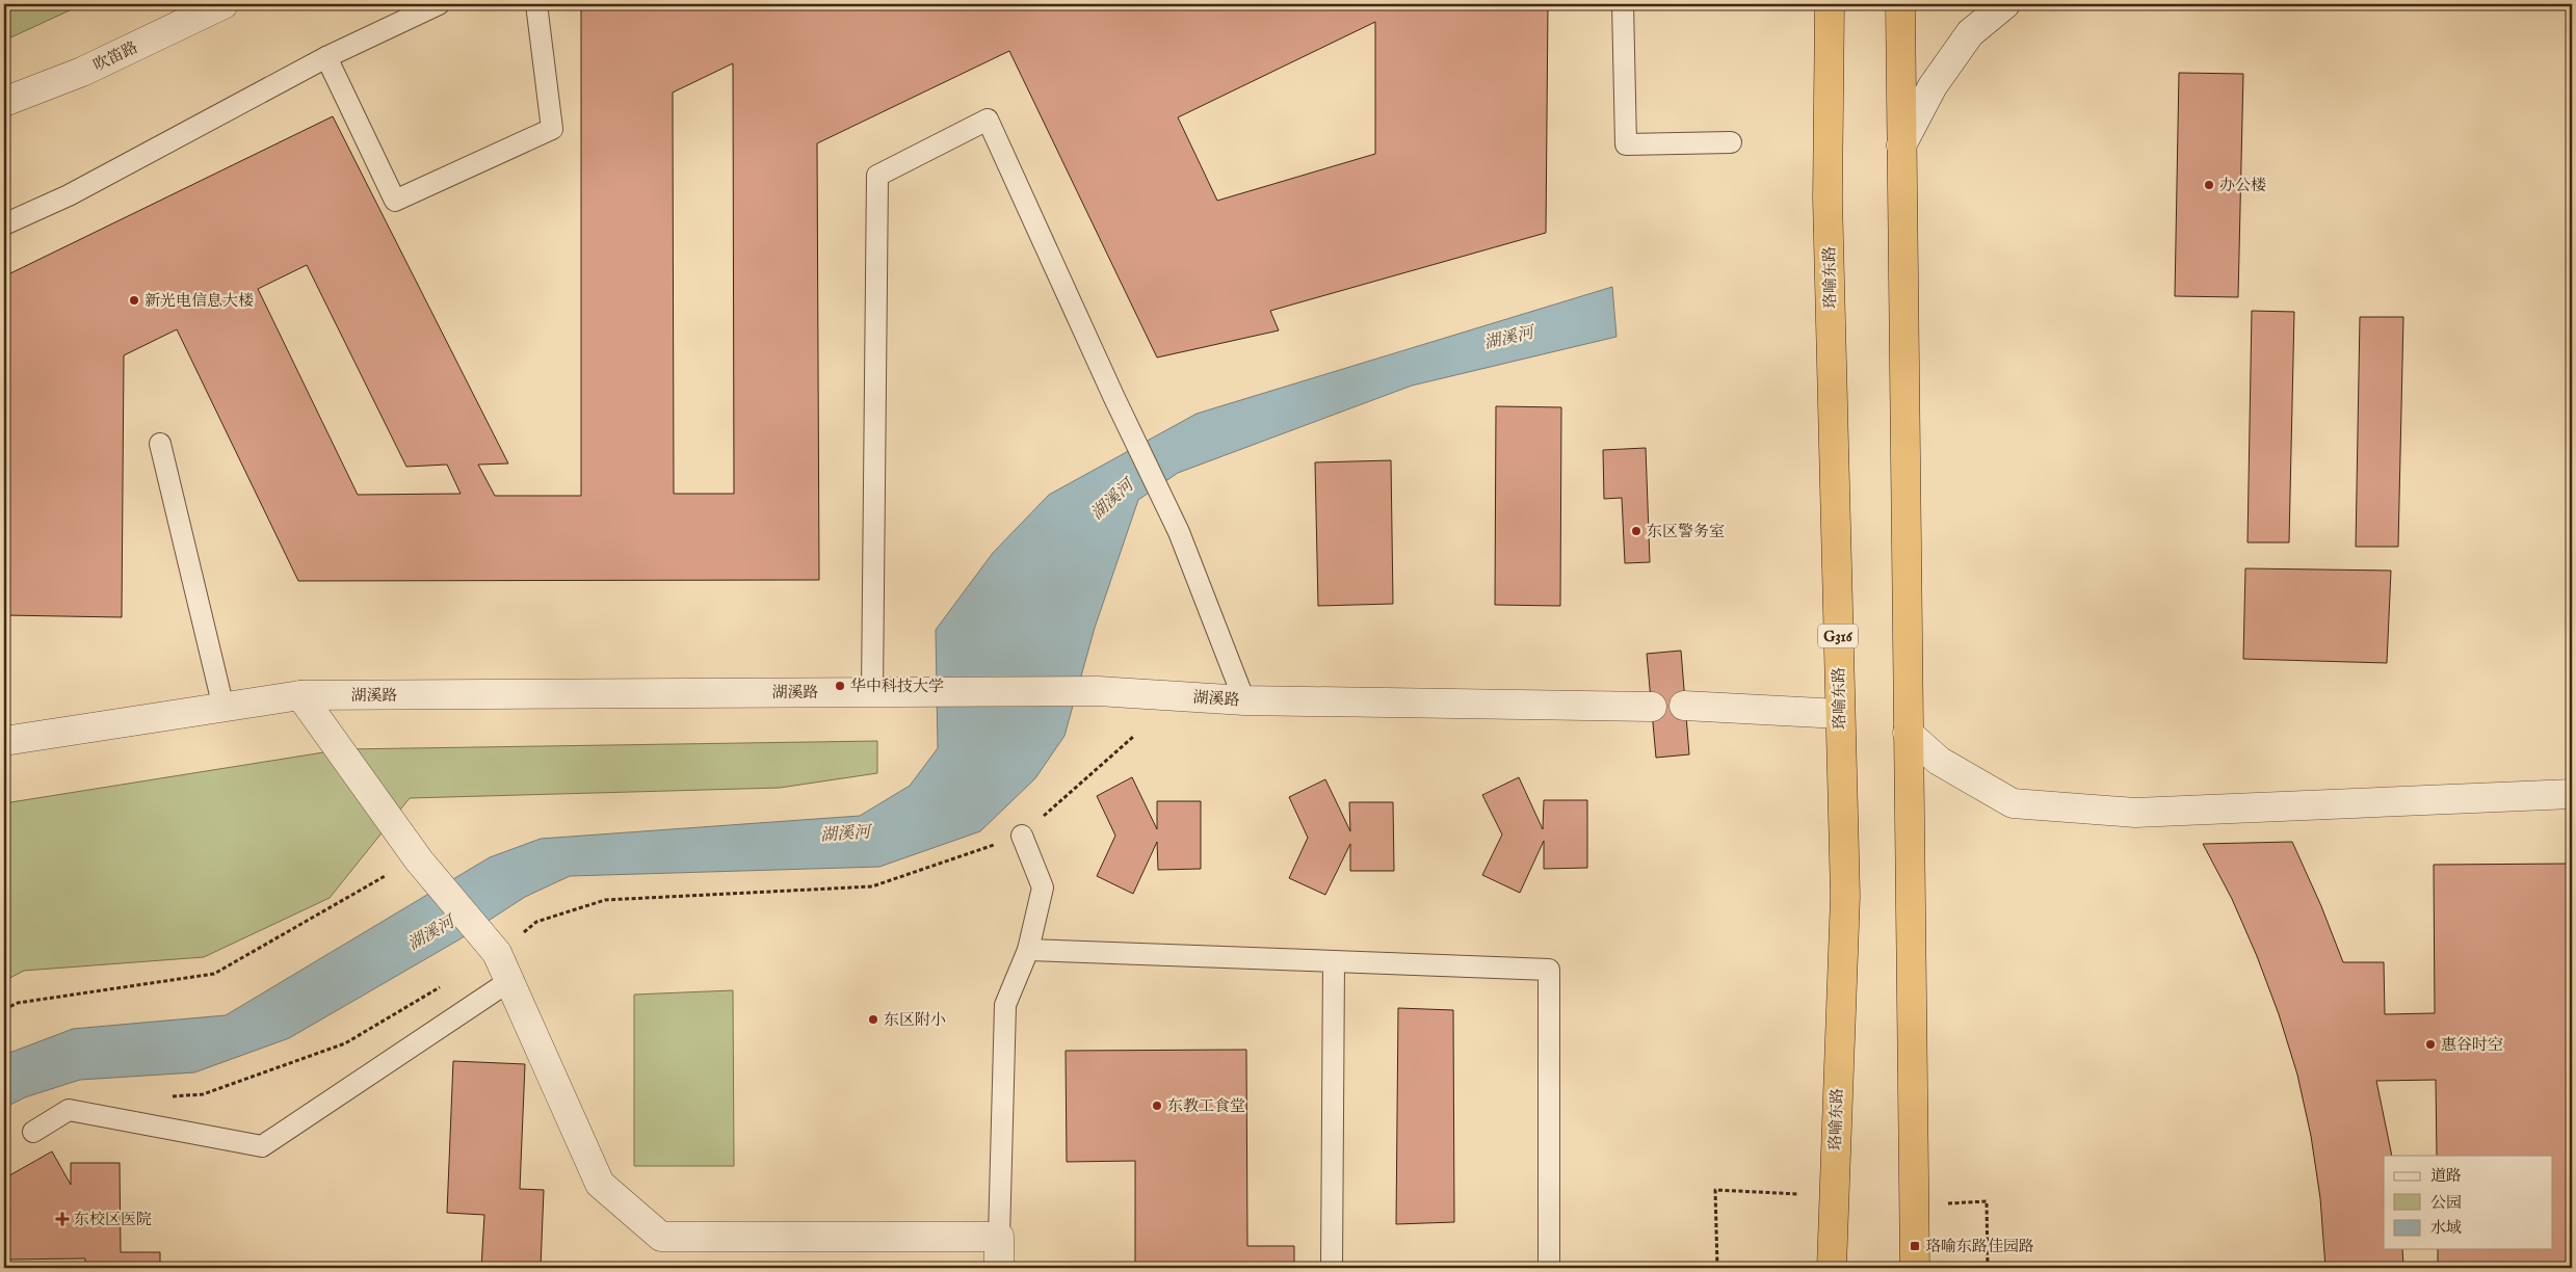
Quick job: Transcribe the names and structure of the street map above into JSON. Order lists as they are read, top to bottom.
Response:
{
  "streets": {
    "highway": ["珞喻东路", "G316"],
    "street": ["吹笛路", "湖溪路"]
  },
  "water": ["湖溪河"],
  "places": {
    "other": [
      "办公楼",
      "新光电信息大楼",
      "东区警务室",
      "华中科技大学",
      "东区附小",
      "惠谷时空",
      "东教工食堂"
    ],
    "health": ["东校区医院"],
    "transit": ["珞喻东路佳园路"]
  },
  "legend": ["道路", "公园", "水域"]
}
